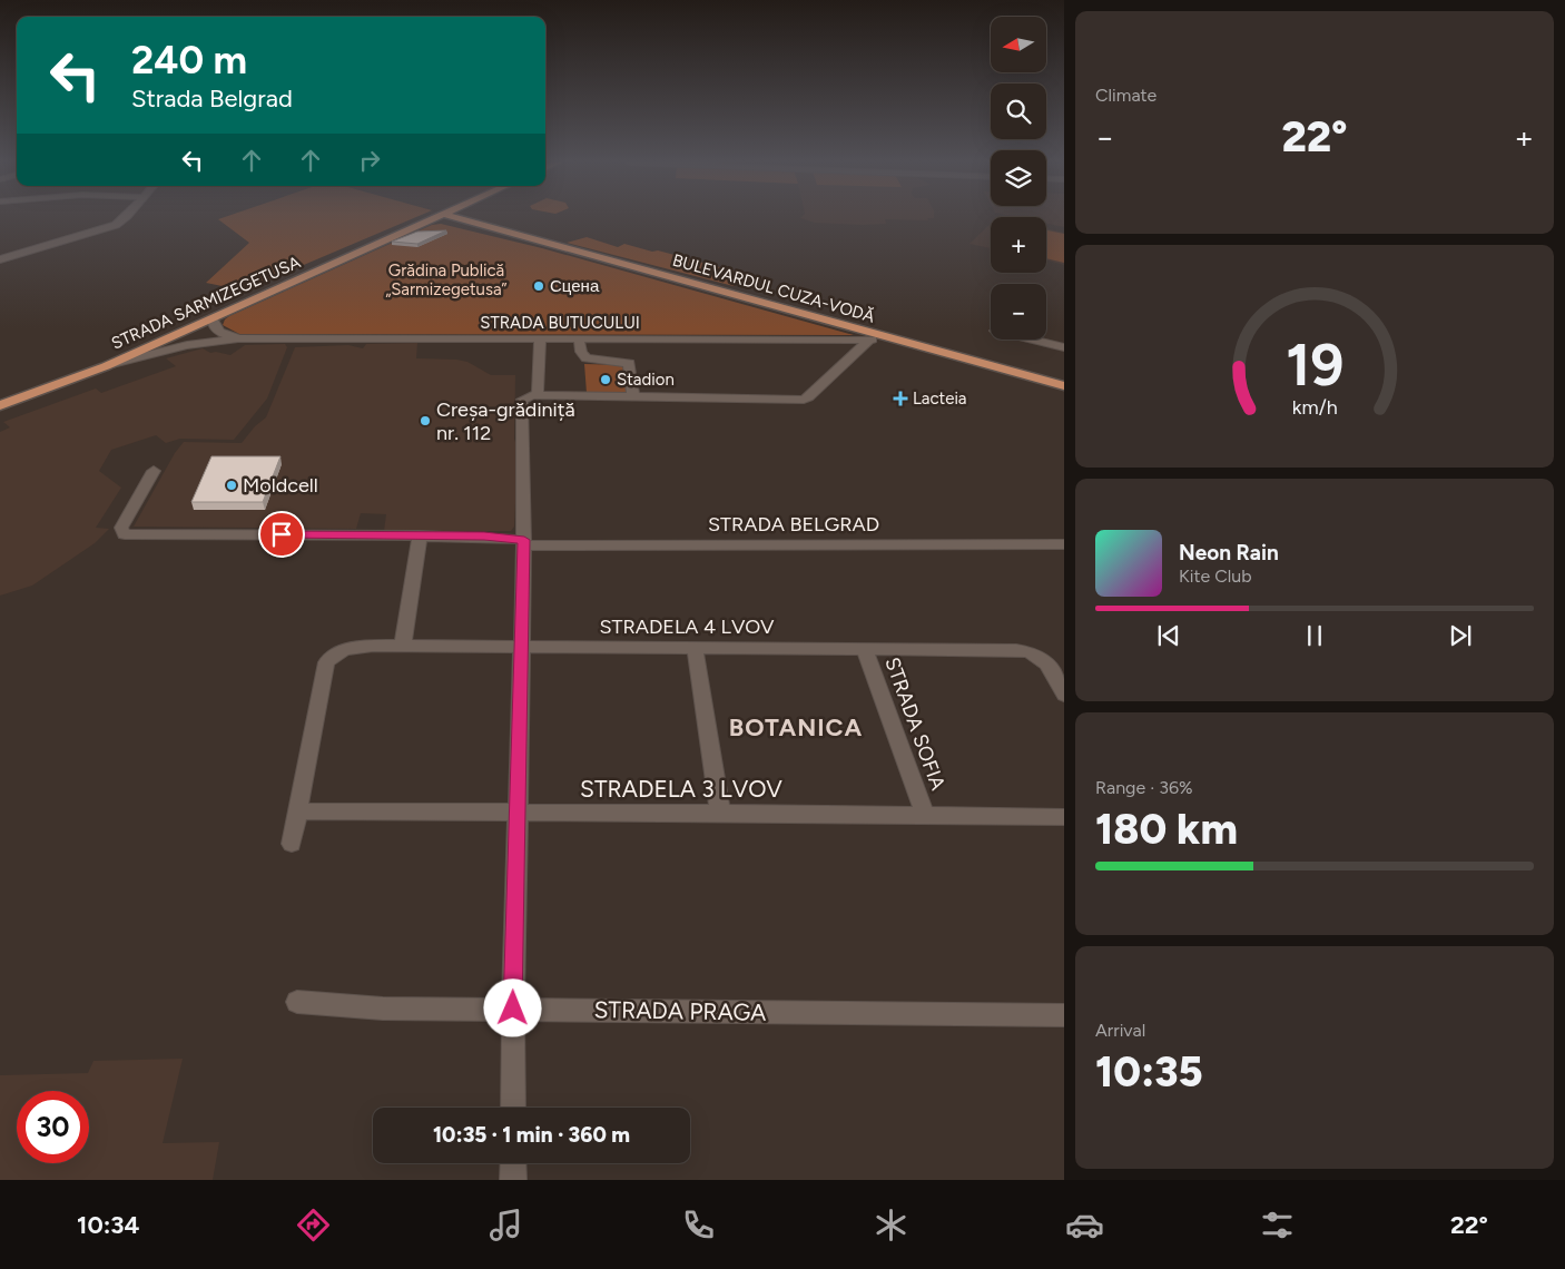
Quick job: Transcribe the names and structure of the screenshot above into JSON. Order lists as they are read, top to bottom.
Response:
{
  "streets": {
    "main road": ["BULEVARDUL CUZA-VODĂ", "STRADA SARMIZEGETUSA"],
    "street": [
      "STRADA BUTUCULUI",
      "STRADA BELGRAD",
      "STRADELA 4 LVOV",
      "STRADA SOFIA",
      "STRADELA 3 LVOV",
      "STRADA PRAGA"
    ]
  },
  "crossings": [
    ["BULEVARDUL CUZA-VODĂ", "STRADA BUTUCULUI"],
    ["STRADA SARMIZEGETUSA", "STRADA BUTUCULUI"],
    ["STRADELA 4 LVOV", "STRADA SOFIA"],
    ["STRADELA 4 LVOV", "STRADELA 3 LVOV"],
    ["STRADA SOFIA", "STRADELA 3 LVOV"]
  ],
  "districts": ["BOTANICA"],
  "parks": ["Grădina Publică „Sarmizegetusa”"],
  "places": {
    "other": [
      "Сцена",
      "Stadion",
      "Creșa-grădiniță nr. 112",
      "Moldcell"
    ],
    "health": ["Lacteia"]
  },
  "north": "left",
  "page": {
    "tile": [
      "Climate",
      ["Range · 36%", "180 km"],
      ["Arrival", "10:35"]
    ],
    "map_buttons": ["+", "−"],
    "turn": ["240 m", "Strada Belgrad"],
    "heat": ["−", "22°", "+"],
    "song": ["Neon Rain", "Kite Club"],
    "limit": "30",
    "trip": "10:35 · 1 min · 360 m",
    "tabs": ["10:34", "22°"],
    "gauge": ["19", "km/h"]
  }
}
